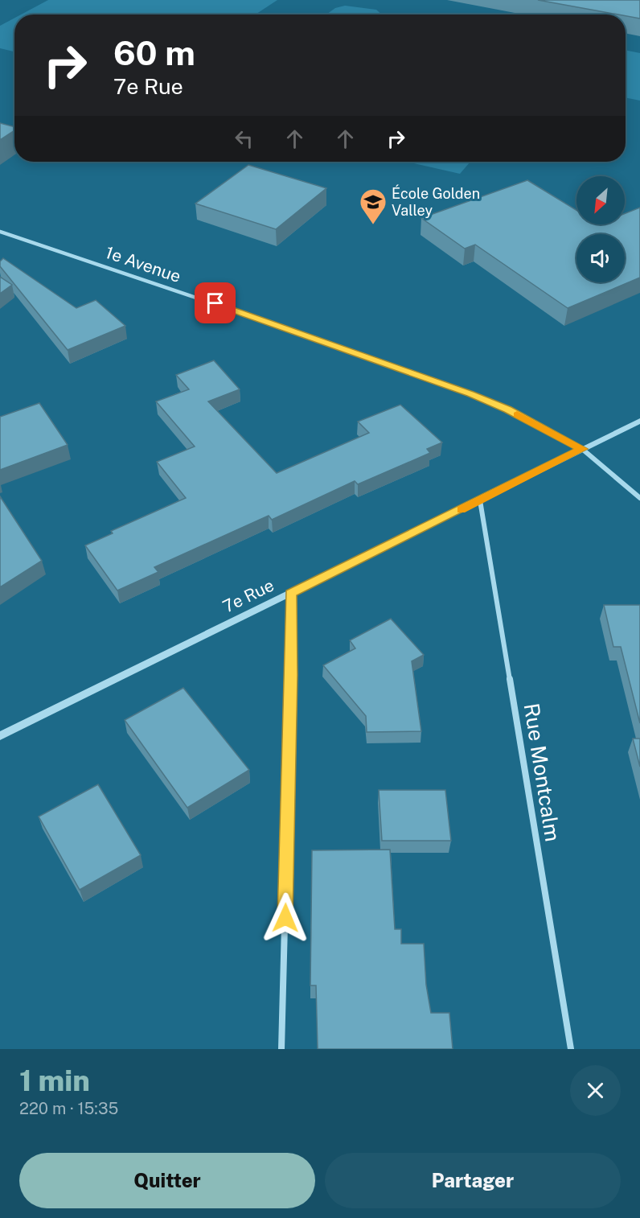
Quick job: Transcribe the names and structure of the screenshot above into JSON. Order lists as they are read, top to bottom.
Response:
{
  "streets": {
    "street": ["1e Avenue", "7e Rue", "Rue Montcalm"]
  },
  "crossings": [
    ["1e Avenue", "7e Rue"],
    ["7e Rue", "Rue Montcalm"]
  ],
  "places": {
    "school or university": ["École Golden Valley"]
  },
  "north": "bottom left",
  "page": {
    "turn": ["60 m", "7e Rue"],
    "heading": ["1 min", "220 m · 15:35"],
    "buttons": ["Quitter", "Partager"]
  }
}
